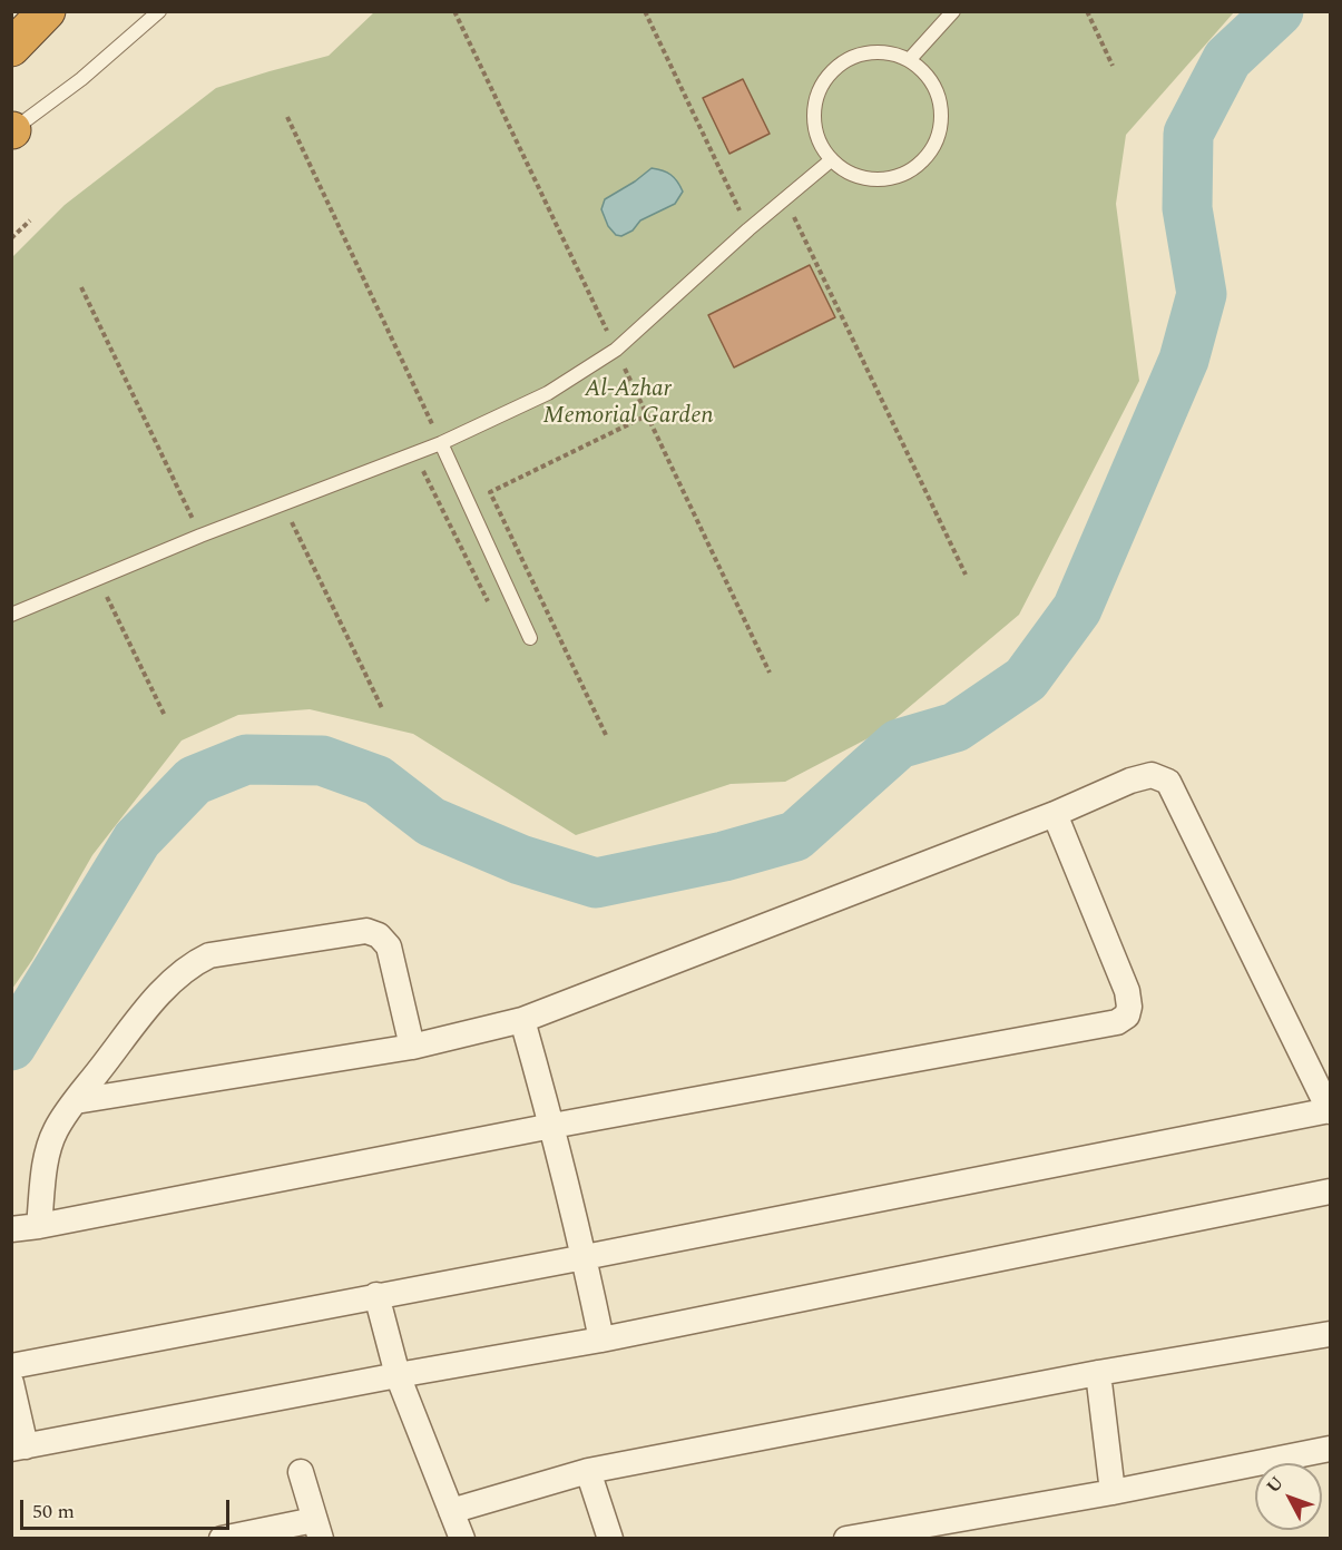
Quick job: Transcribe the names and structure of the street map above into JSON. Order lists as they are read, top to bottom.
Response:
{
  "parks": ["Al-Azhar Memorial Garden"],
  "scale_bar": "50 m",
  "north": "top left"
}
